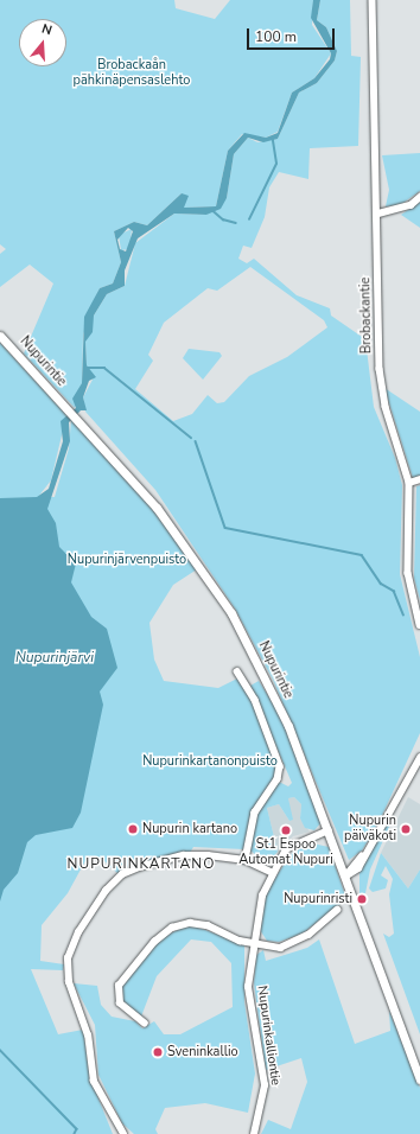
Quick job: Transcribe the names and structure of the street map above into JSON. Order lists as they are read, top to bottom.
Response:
{
  "streets": {
    "main road": ["Nupurintie"],
    "street": ["Brobackantie", "Nupurinkalliontie"]
  },
  "crossings": [
    ["Nupurintie", "Nupurinkalliontie"]
  ],
  "districts": ["NUPURINKARTANO"],
  "water": ["Nupurinjärvi"],
  "parks": ["Brobackaån pähkinäpensaslehto", "Nupurinjärvenpuisto", "Nupurinkartanonpuisto"],
  "places": [
    "Nupurin kartano",
    "Nupurin päiväkoti",
    "St1 Espoo Automat Nupuri",
    "Nupurinristi",
    "Sveninkallio"
  ],
  "scale_bar": "100 m",
  "north": "top"
}
